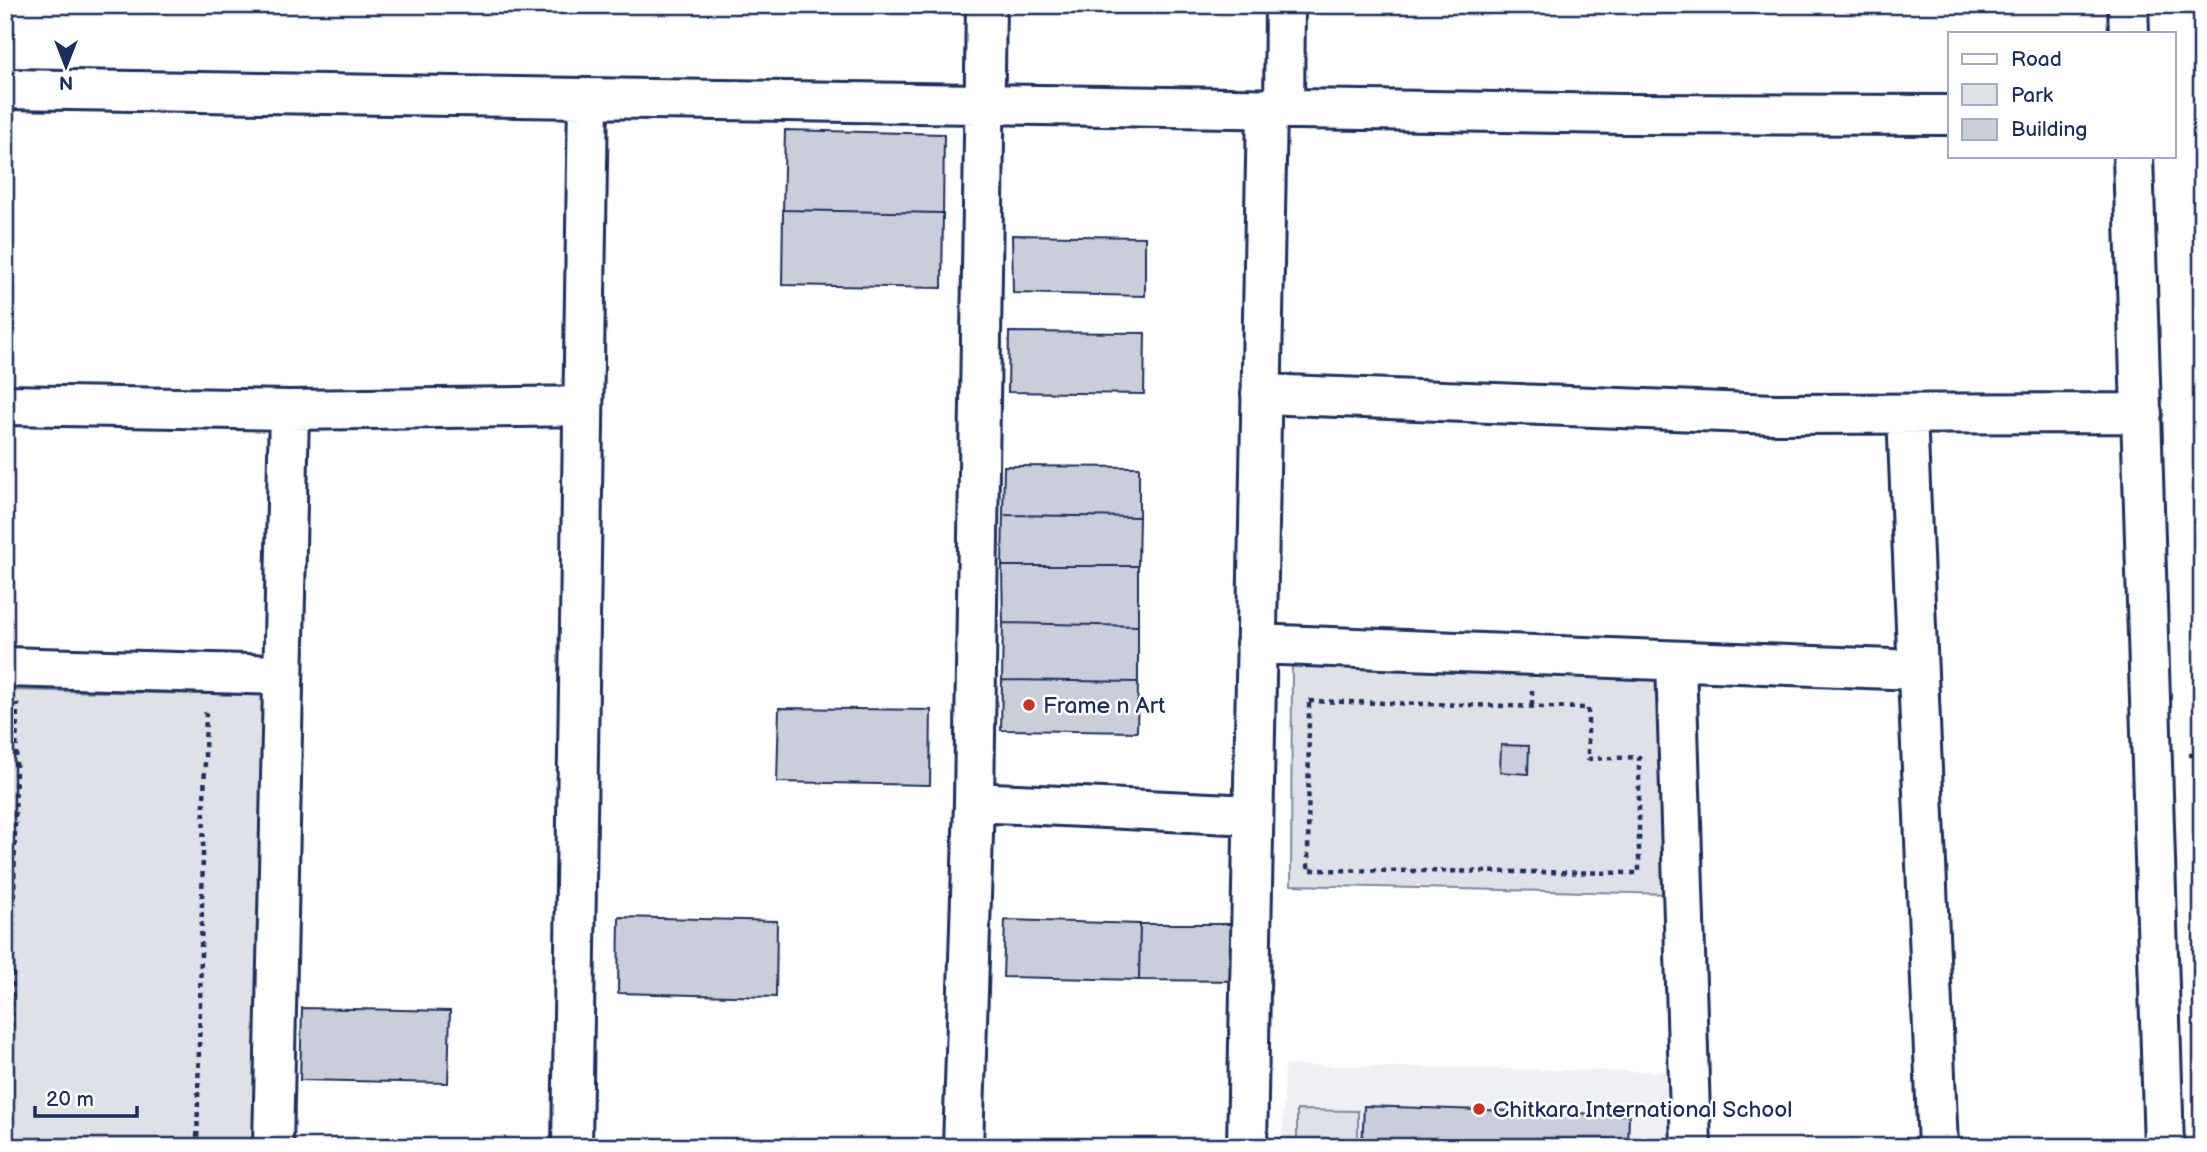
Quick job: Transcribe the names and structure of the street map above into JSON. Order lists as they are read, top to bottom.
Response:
{
  "places": ["Frame n Art", "Chitkara International School"],
  "legend": ["Road", "Park", "Building"],
  "scale_bar": "20 m",
  "north": "bottom"
}
